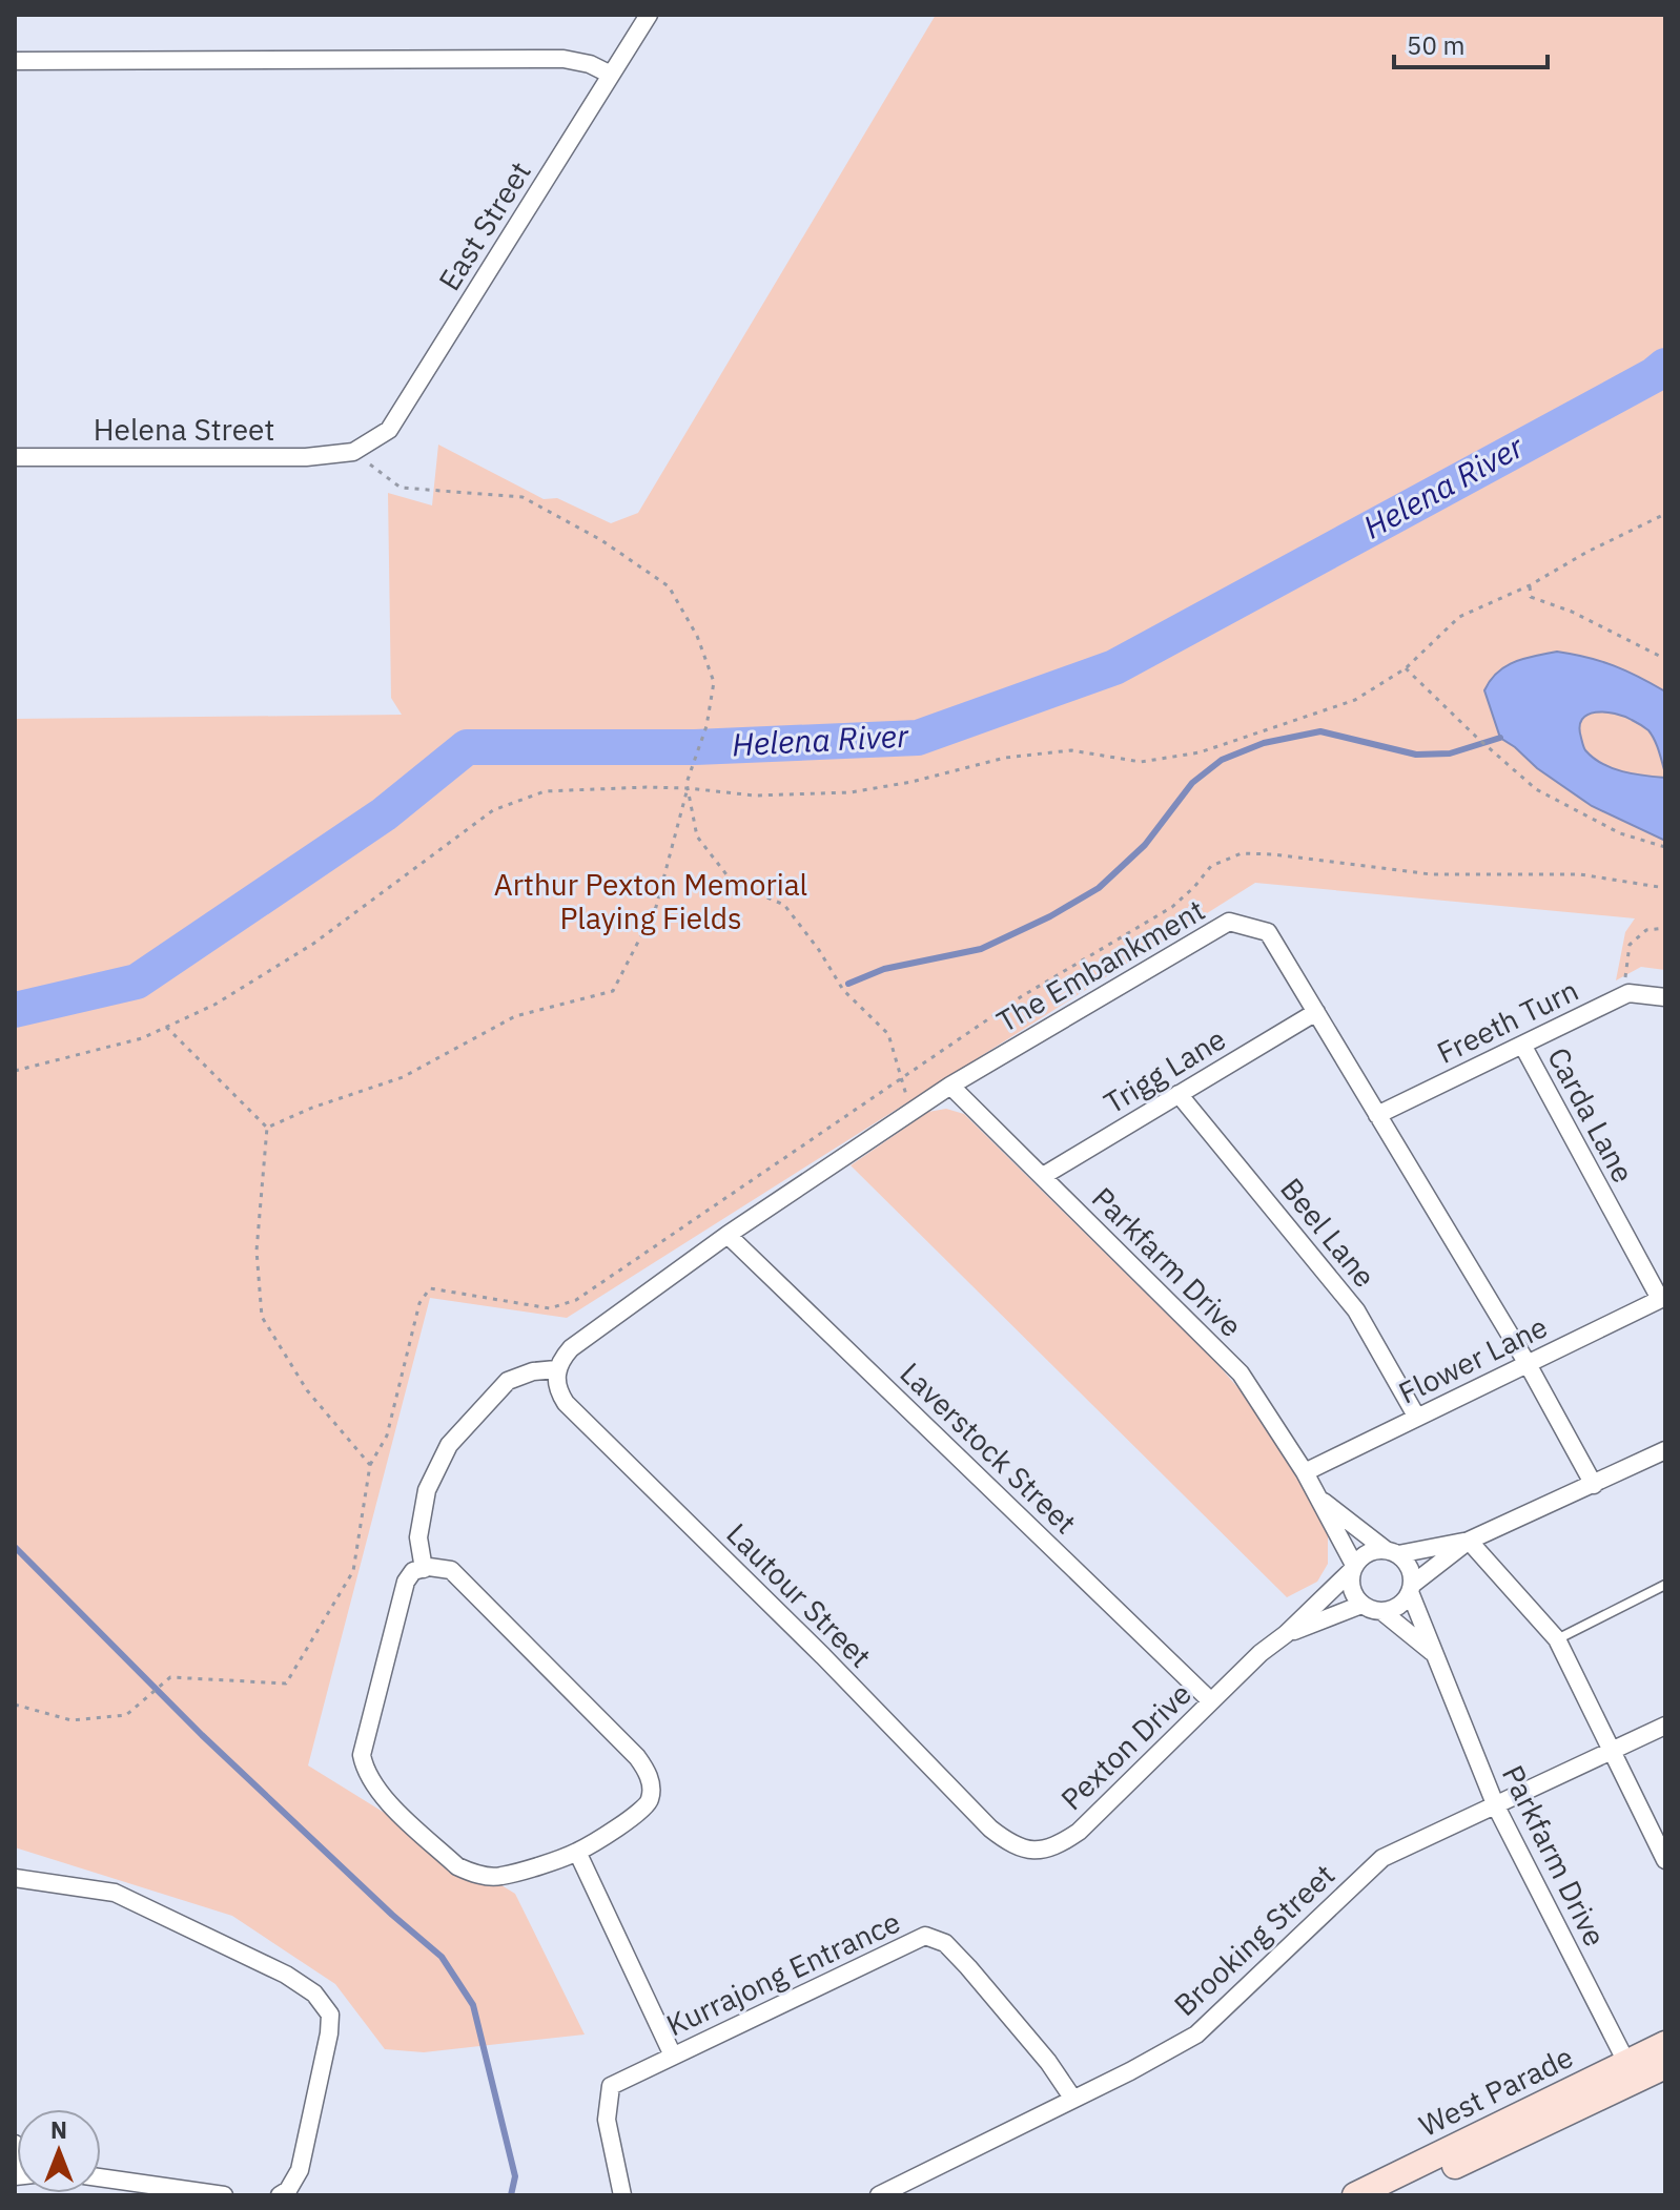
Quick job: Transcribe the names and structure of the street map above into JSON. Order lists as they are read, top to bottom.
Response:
{
  "streets": {
    "street": [
      "East Street",
      "Helena Street",
      "The Embankment",
      "Freeth Turn",
      "Trigg Lane",
      "Carda Lane",
      "Beel Lane",
      "Parkfarm Drive",
      "Flower Lane",
      "Laverstock Street",
      "Lautour Street",
      "Pexton Drive",
      "Brooking Street",
      "Kurrajong Entrance",
      "West Parade"
    ]
  },
  "crossings": [
    ["East Street", "Helena Street"],
    ["The Embankment", "Freeth Turn"],
    ["The Embankment", "Trigg Lane"],
    ["The Embankment", "Parkfarm Drive"],
    ["The Embankment", "Flower Lane"],
    ["The Embankment", "Laverstock Street"],
    ["The Embankment", "Lautour Street"],
    ["Freeth Turn", "Carda Lane"],
    ["Trigg Lane", "Beel Lane"],
    ["Trigg Lane", "Parkfarm Drive"],
    ["Carda Lane", "Flower Lane"],
    ["Beel Lane", "Flower Lane"],
    ["Parkfarm Drive", "Flower Lane"],
    ["Parkfarm Drive", "Pexton Drive"],
    ["Parkfarm Drive", "Brooking Street"],
    ["Parkfarm Drive", "West Parade"],
    ["Laverstock Street", "Pexton Drive"],
    ["Lautour Street", "Pexton Drive"],
    ["Brooking Street", "Kurrajong Entrance"]
  ],
  "water": ["Helena River"],
  "parks": ["Arthur Pexton Memorial Playing Fields"],
  "scale_bar": "50 m",
  "north": "top"
}
